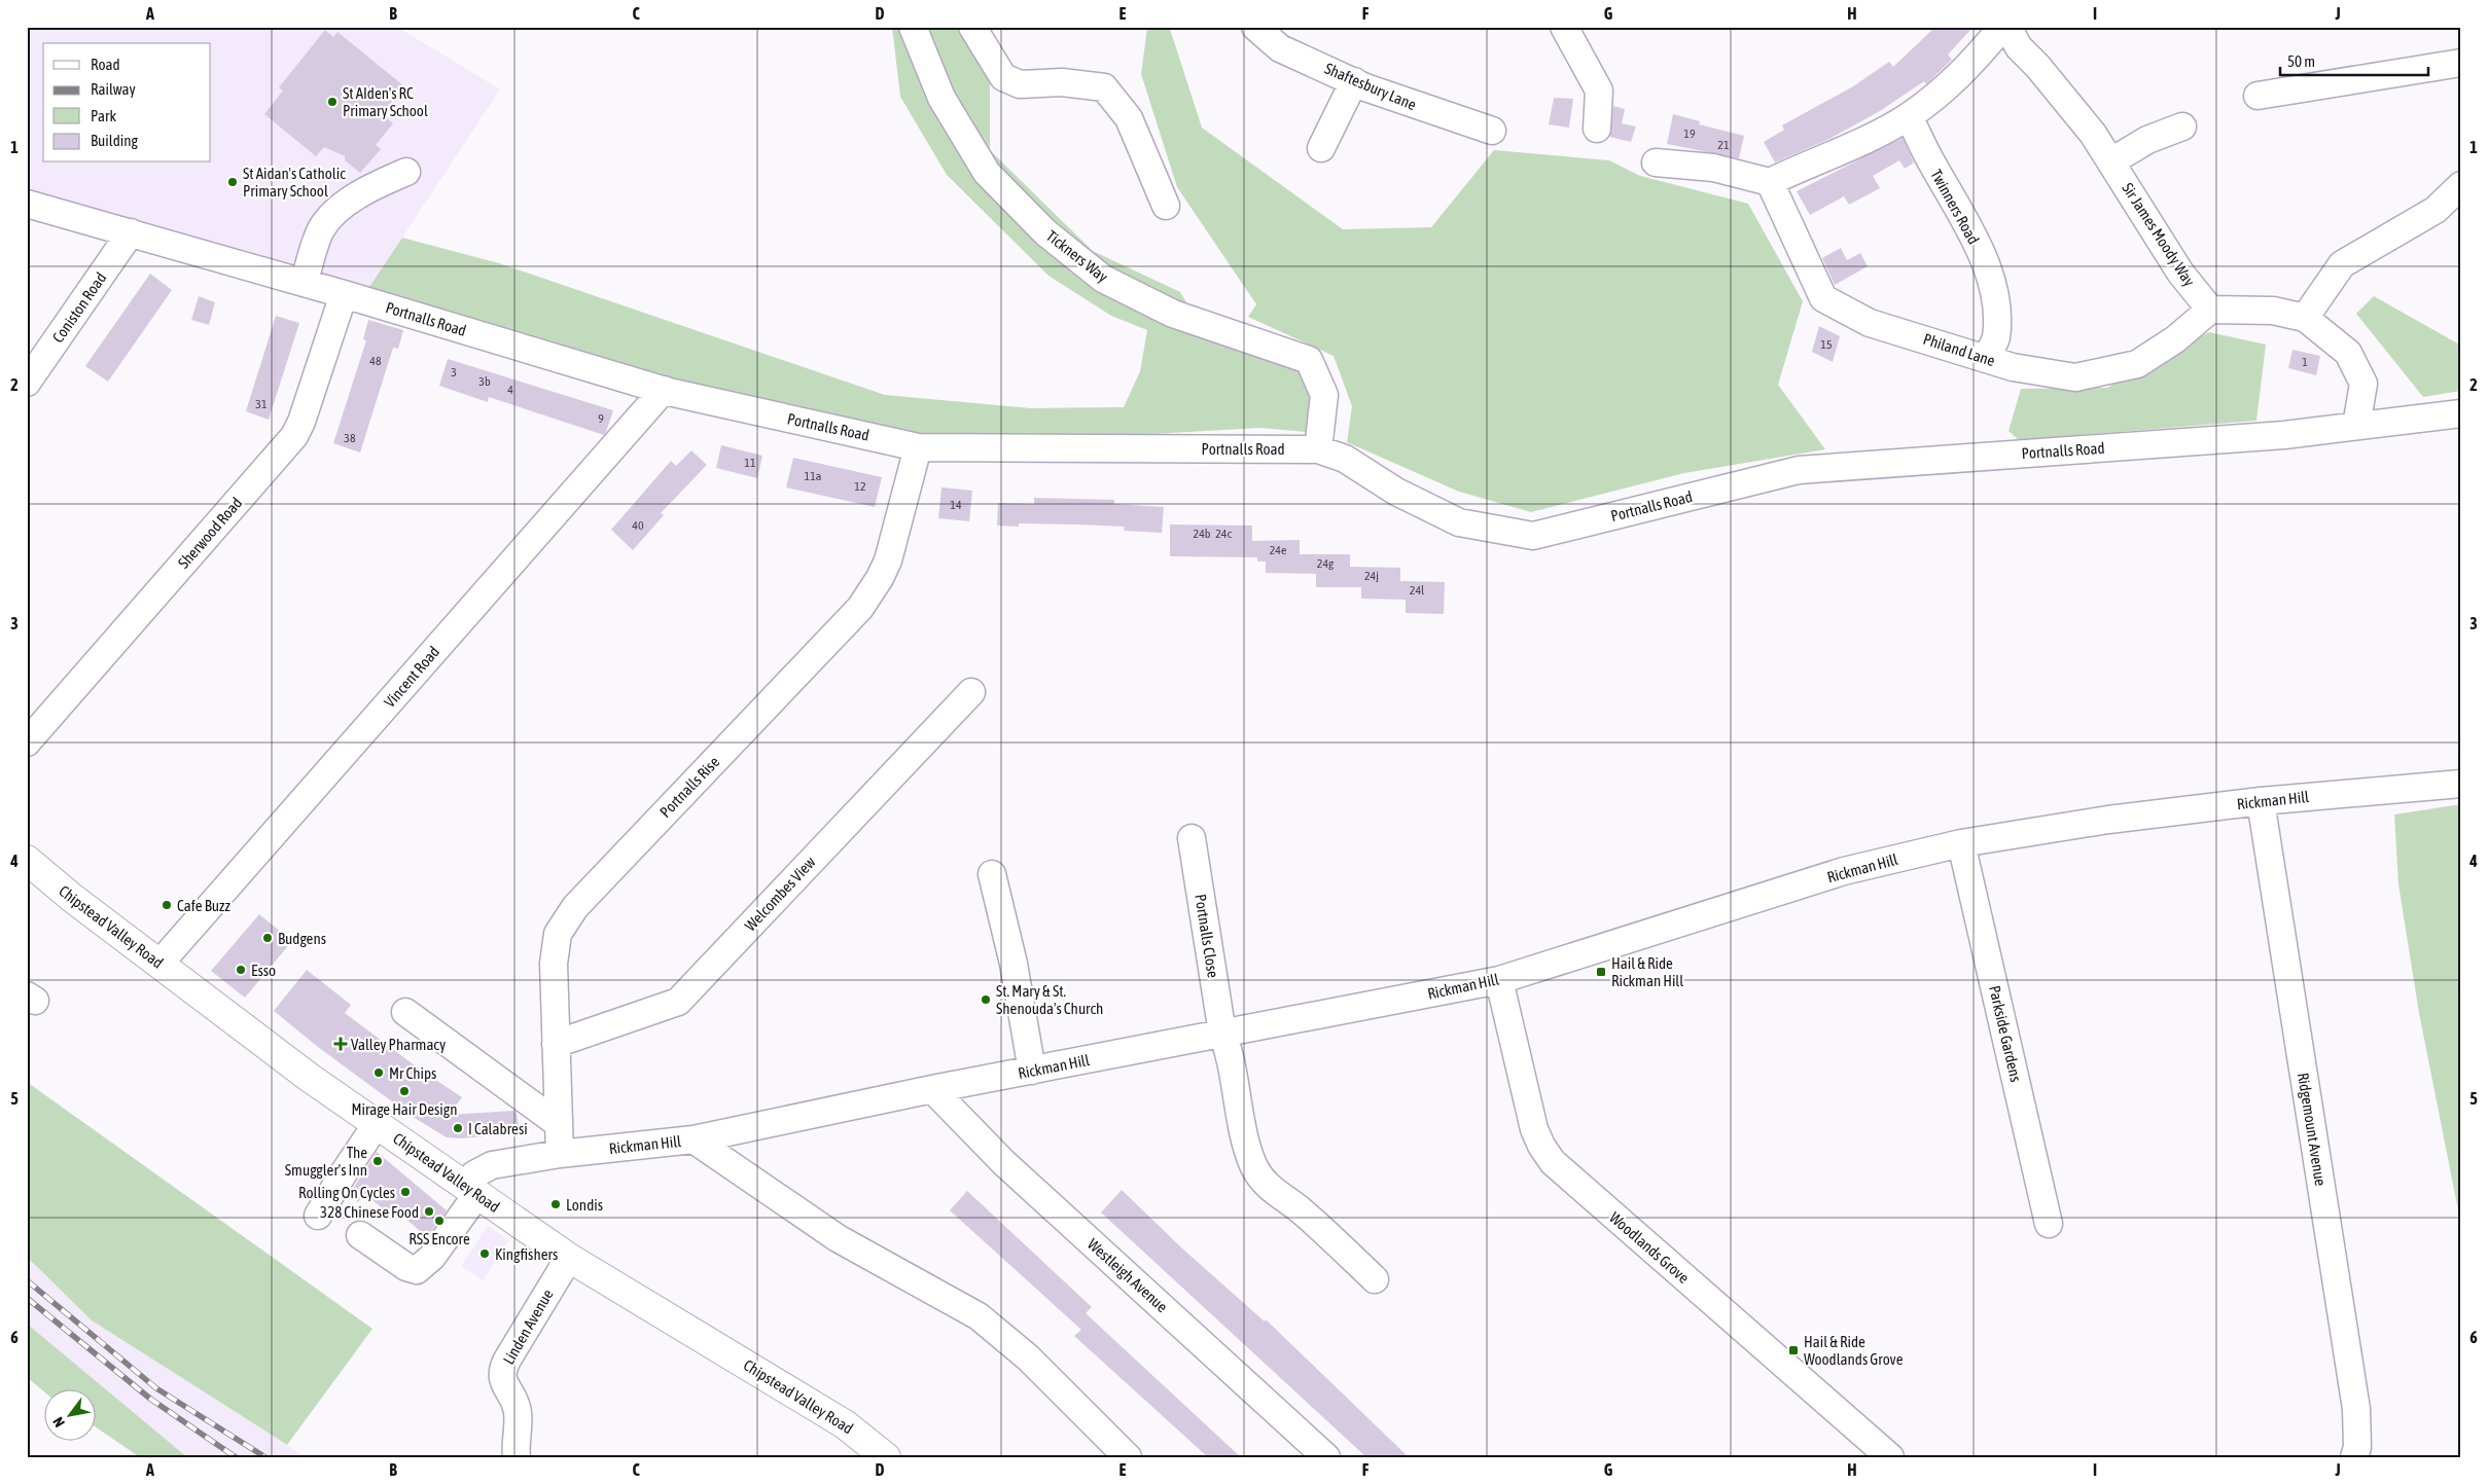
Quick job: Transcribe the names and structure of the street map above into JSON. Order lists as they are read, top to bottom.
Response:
{
  "streets": {
    "main road": ["Chipstead Valley Road"],
    "street": [
      "Shaftesbury Lane",
      "Twinners Road",
      "Sir James Moody Way",
      "Tickners Way",
      "Coniston Road",
      "Portnalls Road",
      "Philand Lane",
      "Sherwood Road",
      "Vincent Road",
      "Portnalls Rise",
      "Rickman Hill",
      "Welcombes View",
      "Portnalls Close",
      "Parkside Gardens",
      "Ridgemount Avenue",
      "Woodlands Grove",
      "Westleigh Avenue",
      "Linden Avenue"
    ]
  },
  "crossings": [
    ["Twinners Road", "Philand Lane"],
    ["Sir James Moody Way", "Philand Lane"],
    ["Tickners Way", "Portnalls Road"],
    ["Coniston Road", "Portnalls Road"],
    ["Portnalls Road", "Sherwood Road"],
    ["Portnalls Road", "Vincent Road"],
    ["Portnalls Road", "Portnalls Rise"],
    ["Vincent Road", "Chipstead Valley Road"],
    ["Portnalls Rise", "Rickman Hill"],
    ["Portnalls Rise", "Welcombes View"],
    ["Rickman Hill", "Chipstead Valley Road"],
    ["Rickman Hill", "Portnalls Close"],
    ["Rickman Hill", "Parkside Gardens"],
    ["Rickman Hill", "Ridgemount Avenue"],
    ["Rickman Hill", "Woodlands Grove"],
    ["Rickman Hill", "Westleigh Avenue"],
    ["Chipstead Valley Road", "Linden Avenue"]
  ],
  "places": {
    "other": [
      "St AIden's RC Primary School",
      "St Aidan's Catholic Primary School",
      "Cafe Buzz",
      "Budgens",
      "Esso",
      "St. Mary & St. Shenouda's Church",
      "Mr Chips",
      "Mirage Hair Design",
      "I Calabresi",
      "The Smuggler's Inn",
      "Rolling On Cycles",
      "Londis",
      "328 Chinese Food",
      "RSS Encore",
      "Kingfishers"
    ],
    "transit": ["Hail & Ride Rickman Hill", "Hail & Ride Woodlands Grove"],
    "health": ["Valley Pharmacy"]
  },
  "house_numbers": [
    "19",
    "21",
    "15",
    "48",
    "1",
    "3",
    "3b",
    "4",
    "31",
    "9",
    "38",
    "11",
    "11a",
    "12",
    "14",
    "40",
    "24b",
    "24c",
    "24e",
    "24g",
    "24j",
    "24l"
  ],
  "legend": [
    "Road",
    "Railway",
    "Park",
    "Building"
  ],
  "scale_bar": "50 m",
  "north": "bottom left",
  "grid": {
    "columns": [
      "A",
      "B",
      "C",
      "D",
      "E",
      "F",
      "G",
      "H",
      "I",
      "J"
    ],
    "rows": [
      "1",
      "2",
      "3",
      "4",
      "5",
      "6"
    ]
  }
}
